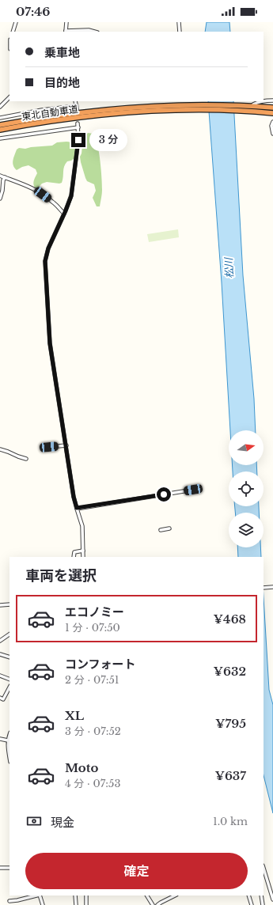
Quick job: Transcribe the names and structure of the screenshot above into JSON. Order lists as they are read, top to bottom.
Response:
{
  "streets": {
    "highway": ["東北自動車道"]
  },
  "water": ["松川"],
  "north": "right",
  "page": {
    "status": "07:46",
    "banner": ["乗車地", "目的地"],
    "bubble": "3 分",
    "heading": "車両を選択",
    "list": [
      {
        "name": "エコノミー",
        "note": "1 分 · 07:50",
        "value": "¥468"
      },
      {
        "name": "コンフォート",
        "note": "2 分 · 07:51",
        "value": "¥632"
      },
      {
        "name": "XL",
        "note": "3 分 · 07:52",
        "value": "¥795"
      },
      {
        "name": "Moto",
        "note": "4 分 · 07:53",
        "value": "¥637"
      }
    ],
    "pay": ["現金", "1.0 km"],
    "buttons": "確定"
  }
}
